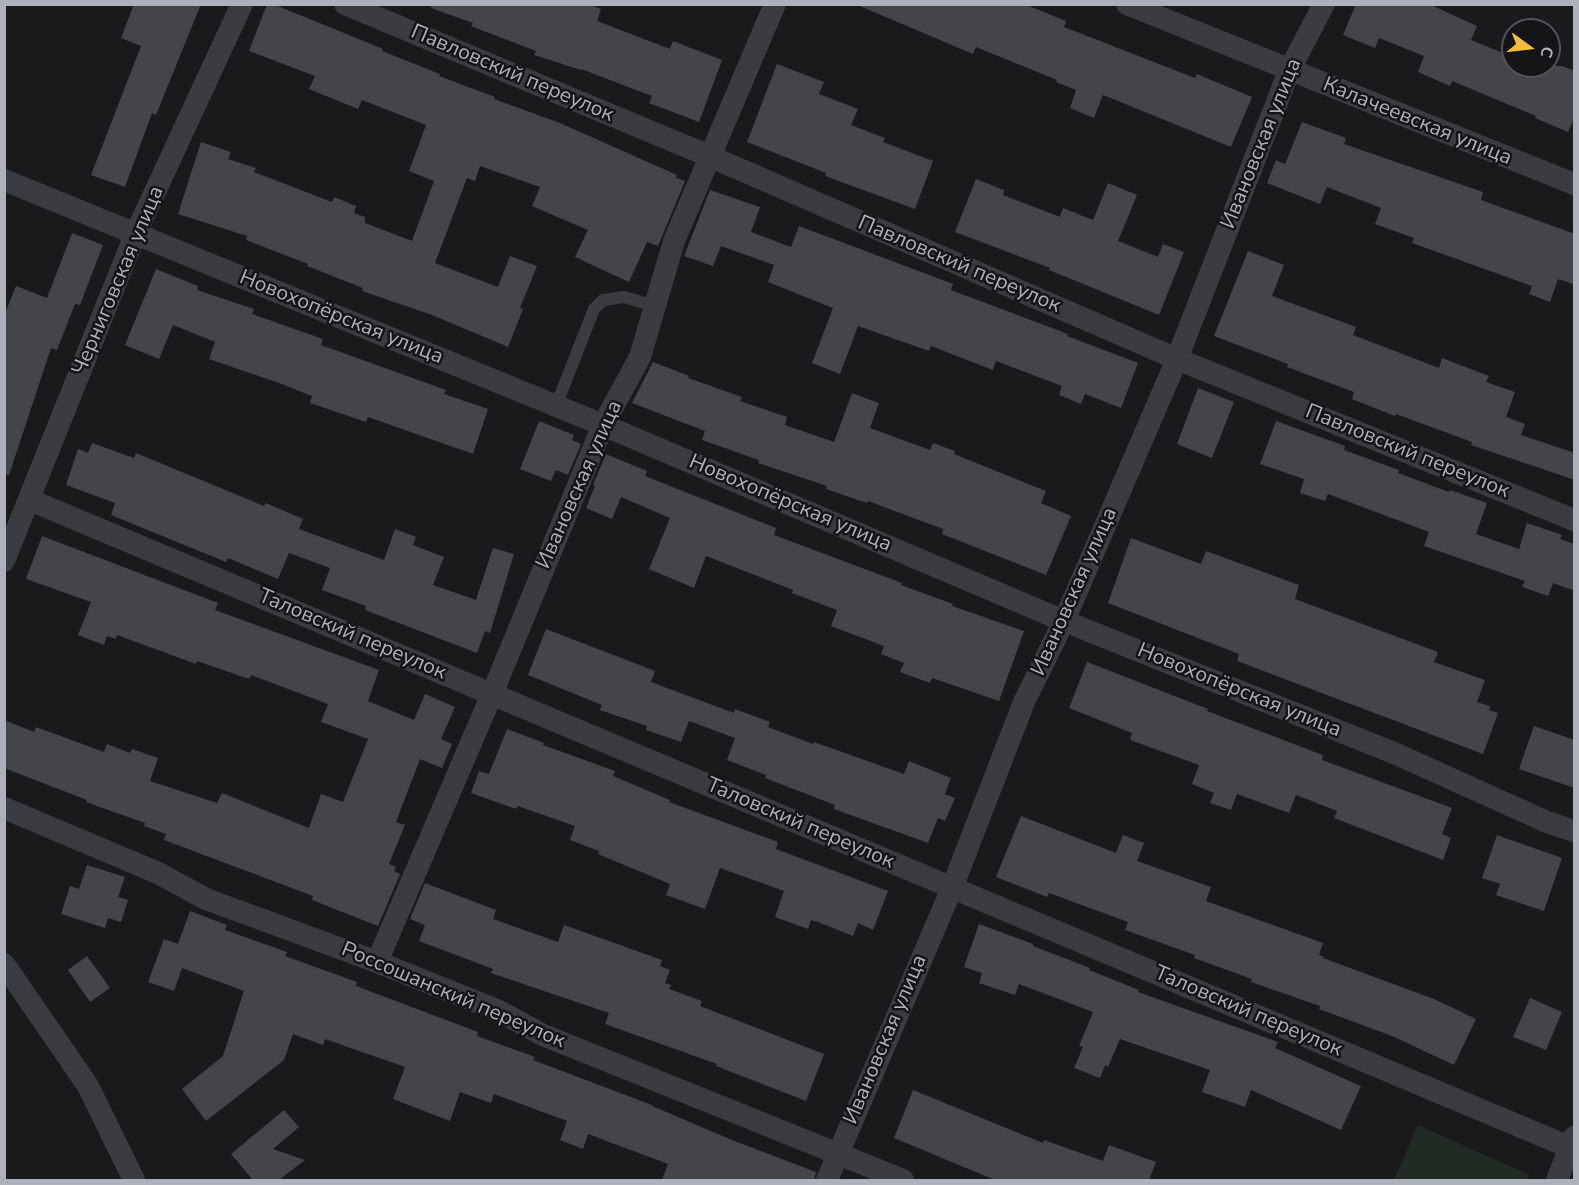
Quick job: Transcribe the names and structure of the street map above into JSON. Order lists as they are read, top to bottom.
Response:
{
  "streets": {
    "street": [
      "Павловский переулок",
      "Калачеевская улица",
      "Ивановская улица",
      "Черниговская улица",
      "Новохопёрская улица",
      "Таловский переулок",
      "Россошанский переулок"
    ]
  },
  "crossings": [
    ["Павловский переулок", "Ивановская улица"],
    ["Калачеевская улица", "Ивановская улица"],
    ["Ивановская улица", "Новохопёрская улица"],
    ["Ивановская улица", "Таловский переулок"],
    ["Ивановская улица", "Россошанский переулок"],
    ["Черниговская улица", "Новохопёрская улица"],
    ["Черниговская улица", "Таловский переулок"]
  ],
  "north": "right"
}
